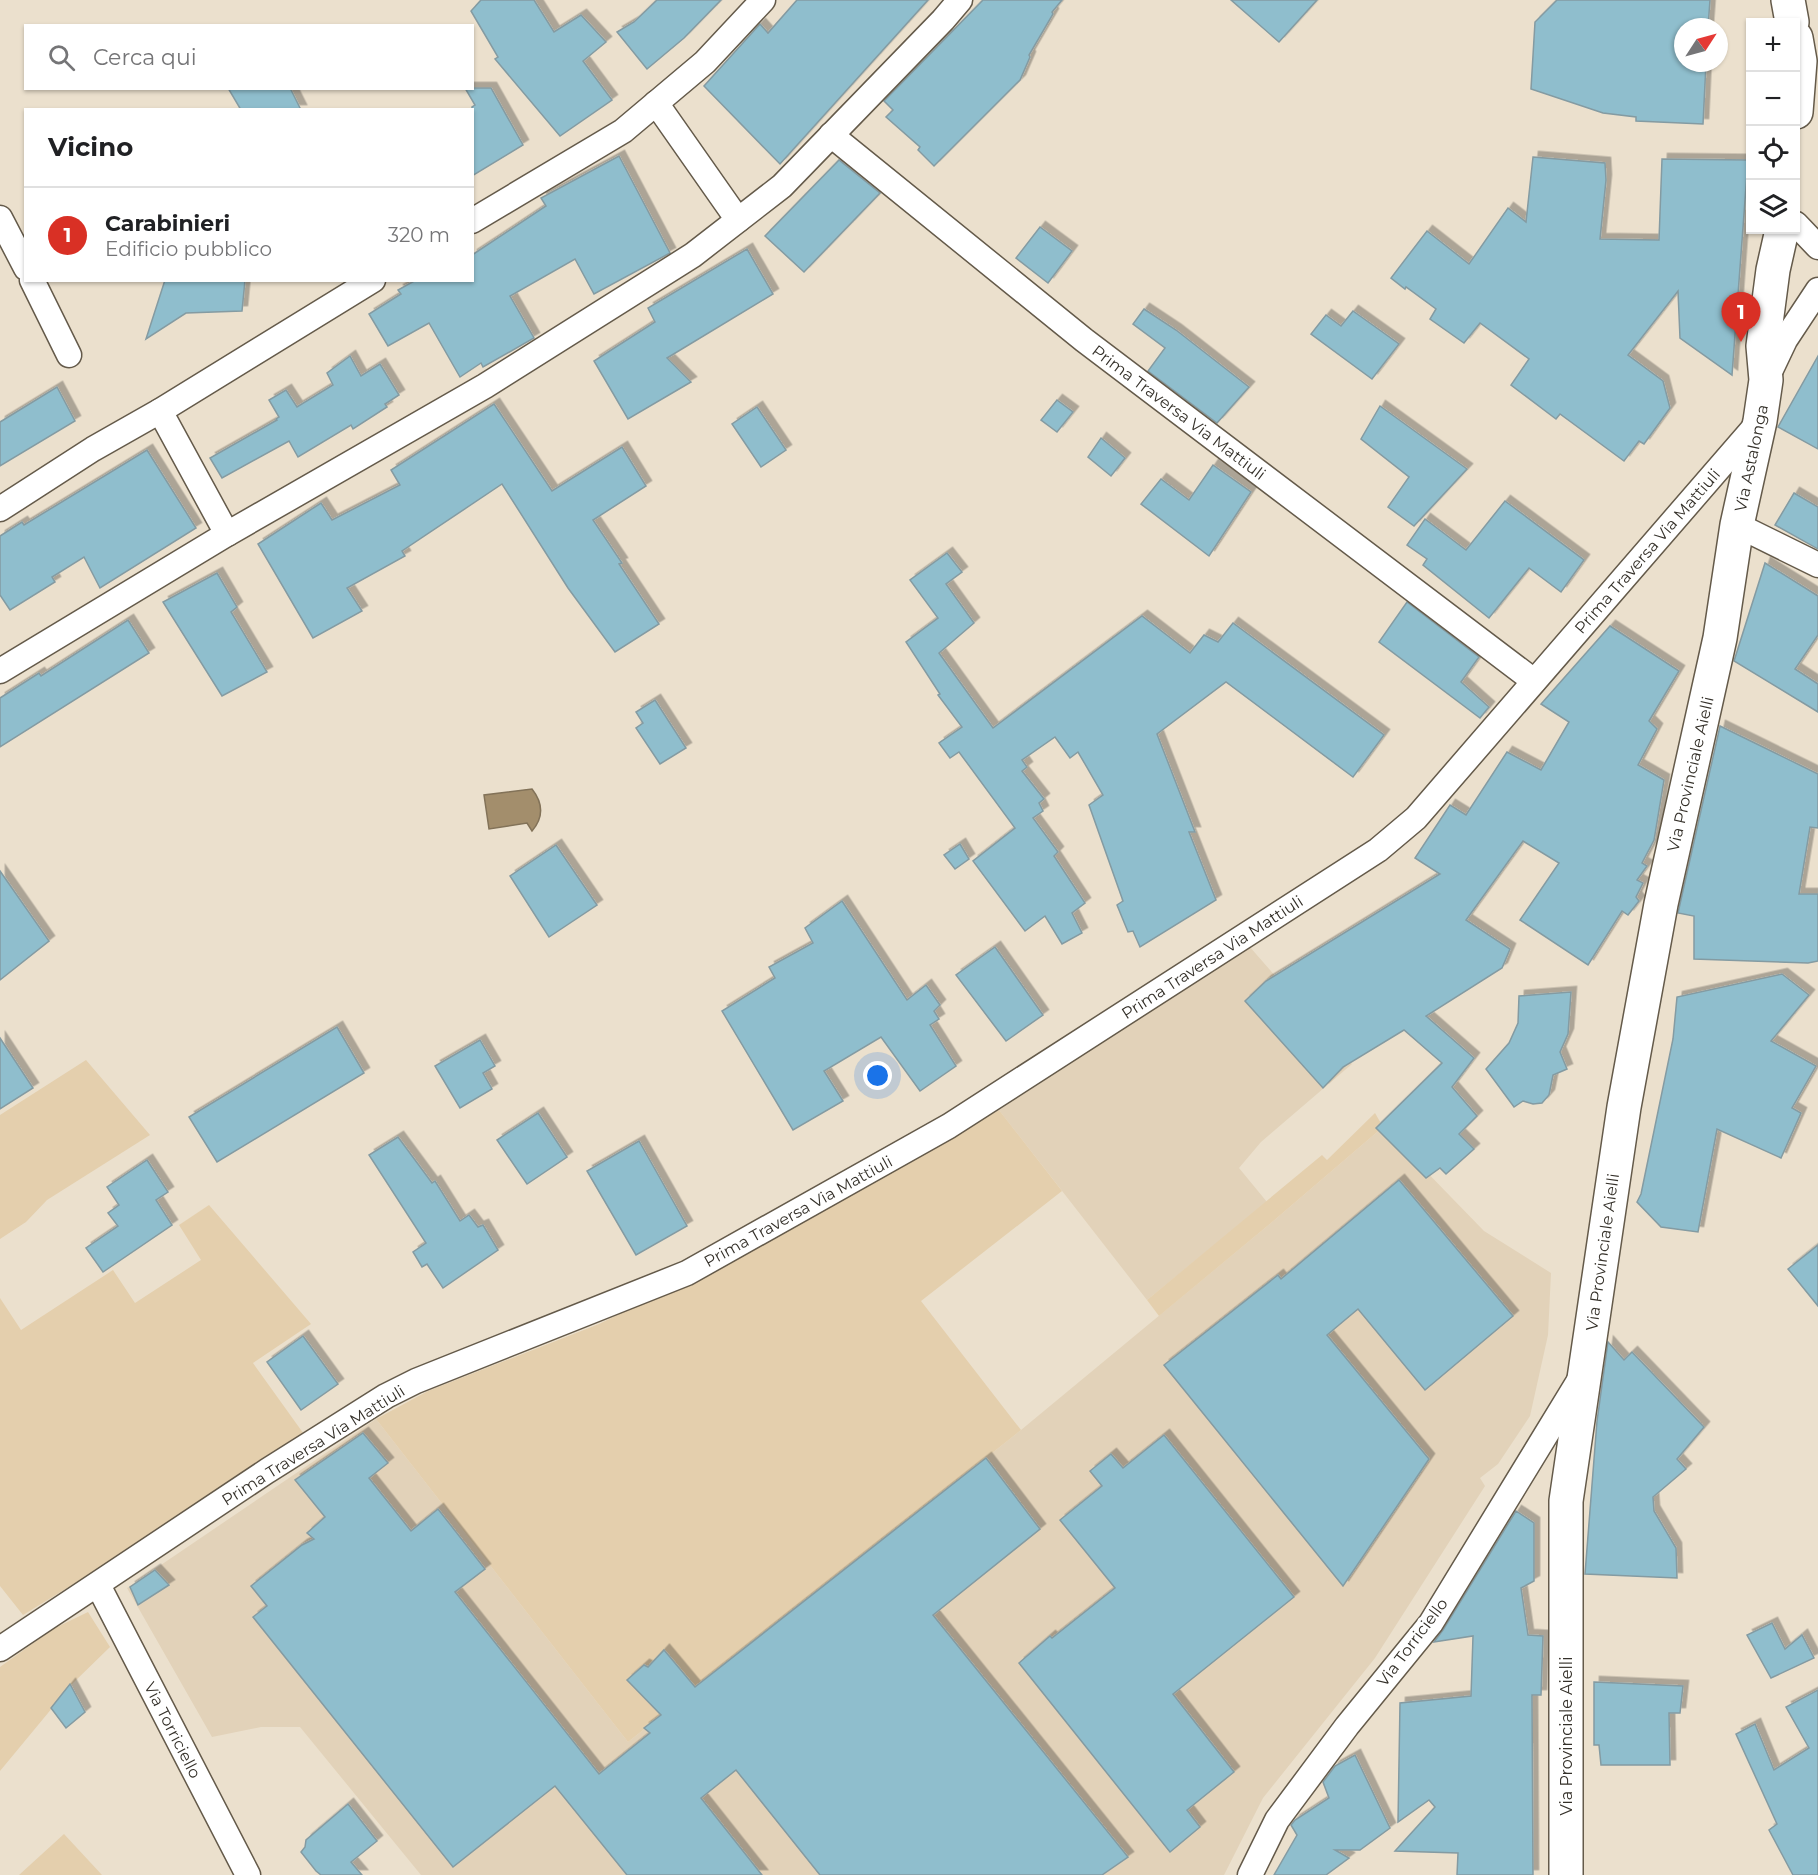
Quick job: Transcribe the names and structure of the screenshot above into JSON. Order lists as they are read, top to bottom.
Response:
{
  "streets": {
    "street": [
      "Prima Traversa Via Mattiuli",
      "Via Astalonga",
      "Via Provinciale Aielli",
      "Via Torriciello"
    ]
  },
  "crossings": [
    ["Prima Traversa Via Mattiuli", "Via Astalonga"],
    ["Prima Traversa Via Mattiuli", "Via Torriciello"],
    ["Via Astalonga", "Via Provinciale Aielli"],
    ["Via Provinciale Aielli", "Via Torriciello"]
  ],
  "north": "top right",
  "page": {
    "map_buttons": ["+", "−"],
    "search": "Cerca qui",
    "heading": "Vicino",
    "list": [
      {
        "mark": "1",
        "name": "Carabinieri",
        "note": "Edificio pubblico",
        "value": "320 m"
      }
    ],
    "pins": "1"
  }
}
